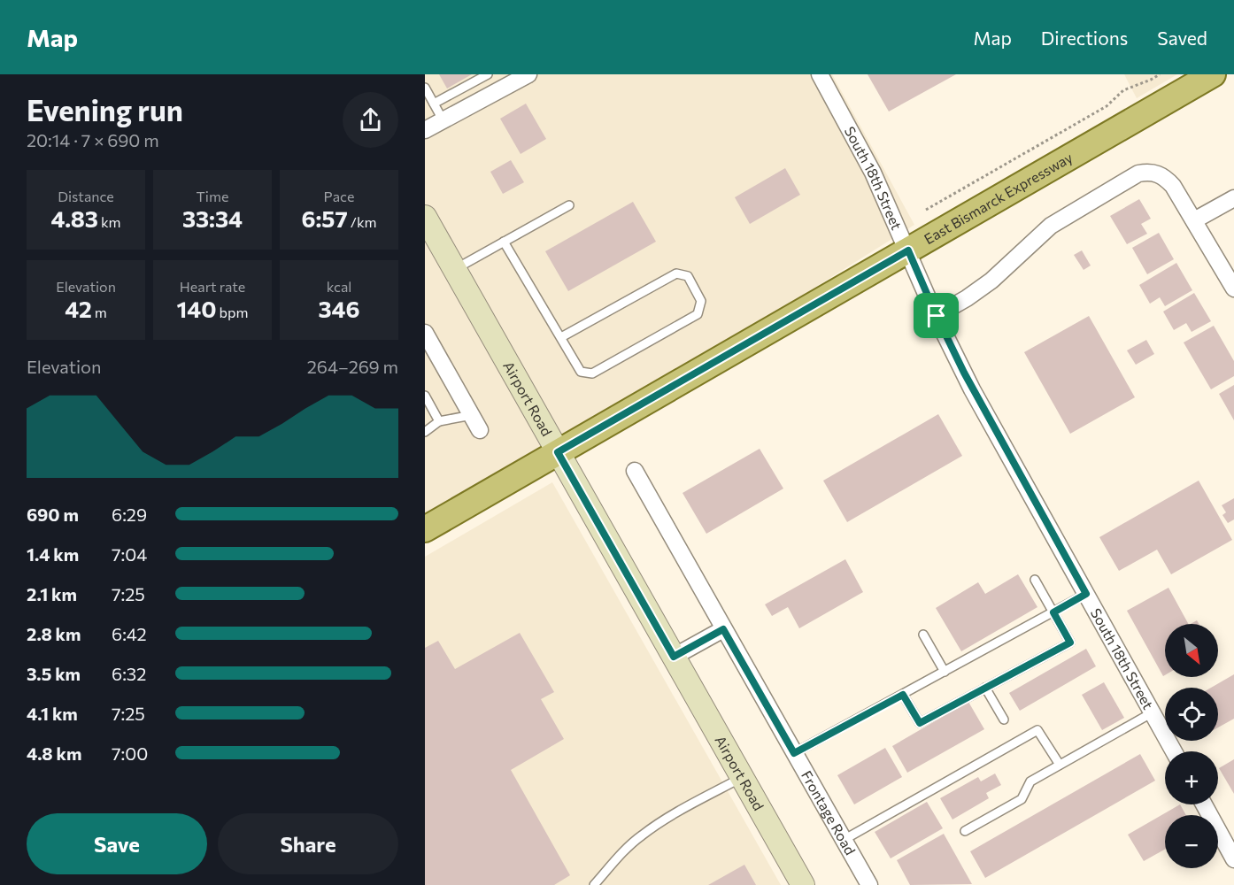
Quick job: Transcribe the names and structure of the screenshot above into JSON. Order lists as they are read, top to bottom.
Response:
{
  "streets": {
    "main road": ["East Bismarck Expressway", "Airport Road"],
    "street": ["South 18th Street", "Frontage Road"]
  },
  "crossings": [
    ["South 18th Street", "East Bismarck Expressway"],
    ["East Bismarck Expressway", "Airport Road"]
  ],
  "north": "bottom right",
  "page": {
    "header": "Map",
    "nav": ["Map", "Directions", "Saved"],
    "heading": ["Evening run", "20:14 · 7 × 690 m"],
    "stats": [
      ["Distance", "4.83 km"],
      ["Time", "33:34"],
      ["Pace", "6:57 /km"],
      ["Elevation", "42 m"],
      ["Heart rate", "140 bpm"],
      ["kcal", "346"]
    ],
    "chart": ["Elevation", "264–269 m"],
    "list": [
      {
        "name": "690 m",
        "note": "6:29"
      },
      {
        "name": "1.4 km",
        "note": "7:04"
      },
      {
        "name": "2.1 km",
        "note": "7:25"
      },
      {
        "name": "2.8 km",
        "note": "6:42"
      },
      {
        "name": "3.5 km",
        "note": "6:32"
      },
      {
        "name": "4.1 km",
        "note": "7:25"
      },
      {
        "name": "4.8 km",
        "note": "7:00"
      }
    ],
    "map_buttons": ["+", "−"],
    "buttons": ["Save", "Share"]
  }
}
